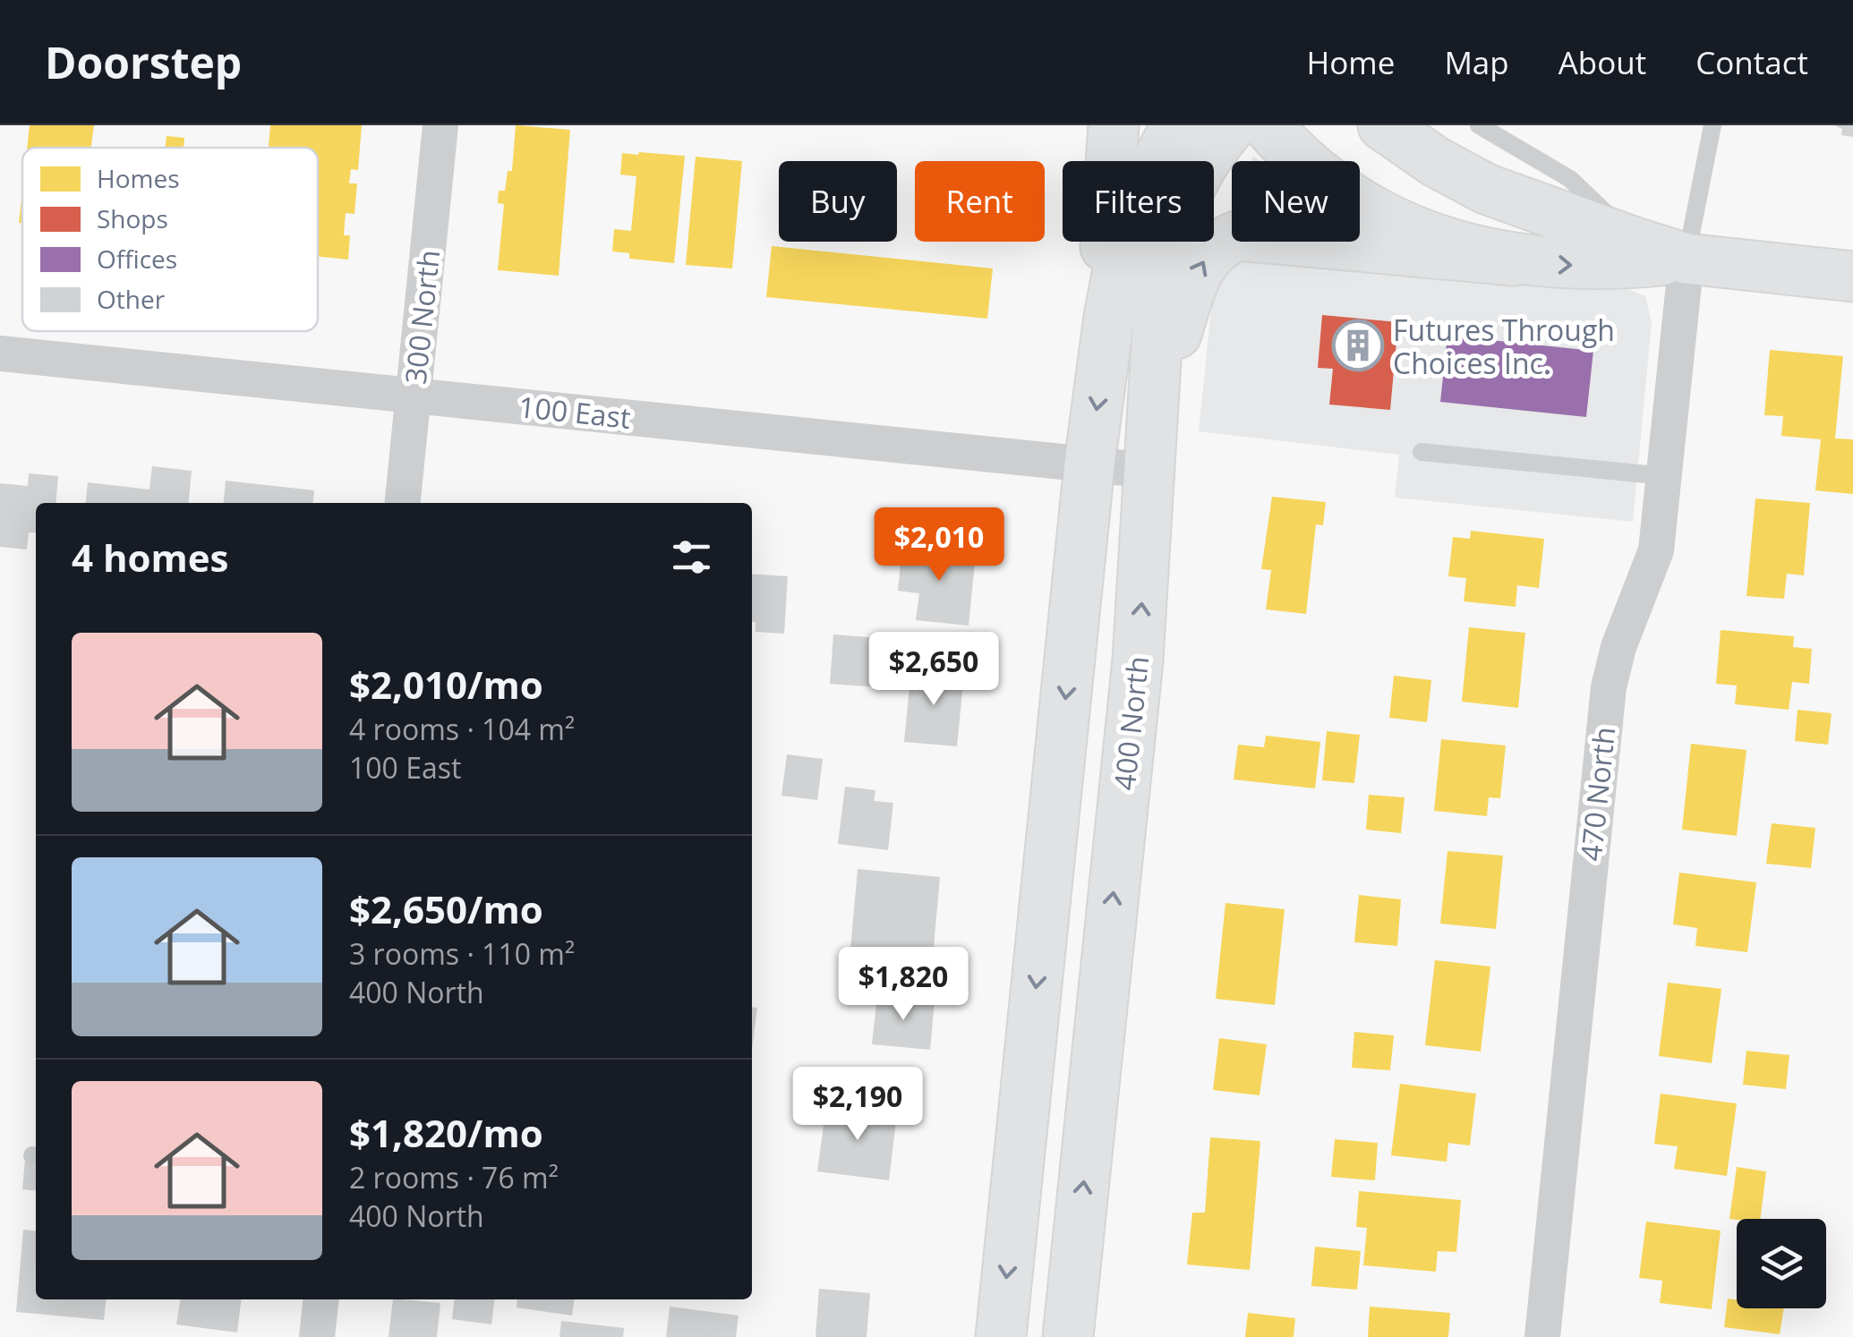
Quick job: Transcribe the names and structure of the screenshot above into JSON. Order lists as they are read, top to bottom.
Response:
{
  "streets": {
    "main road": ["400 North"],
    "street": ["300 North", "100 East", "470 North"]
  },
  "crossings": [
    ["300 North", "100 East"],
    ["100 East", "400 North"]
  ],
  "places": {
    "building": ["Futures Through Choices Inc."]
  },
  "legend": [
    "Homes",
    "Shops",
    "Offices",
    "Other"
  ],
  "page": {
    "header": "Doorstep",
    "nav": [
      "Home",
      "Map",
      "About",
      "Contact"
    ],
    "chip": [
      "Buy",
      "Rent",
      "Filters",
      "New"
    ],
    "heading": "4 homes",
    "price": [
      "$2,010",
      "$2,650",
      "$1,820",
      "$2,190"
    ],
    "list": [
      {
        "name": "$2,010/mo",
        "note": "4 rooms · 104 m² · 100 East"
      },
      {
        "name": "$2,650/mo",
        "note": "3 rooms · 110 m² · 400 North"
      },
      {
        "name": "$1,820/mo",
        "note": "2 rooms · 76 m² · 400 North"
      }
    ]
  }
}
